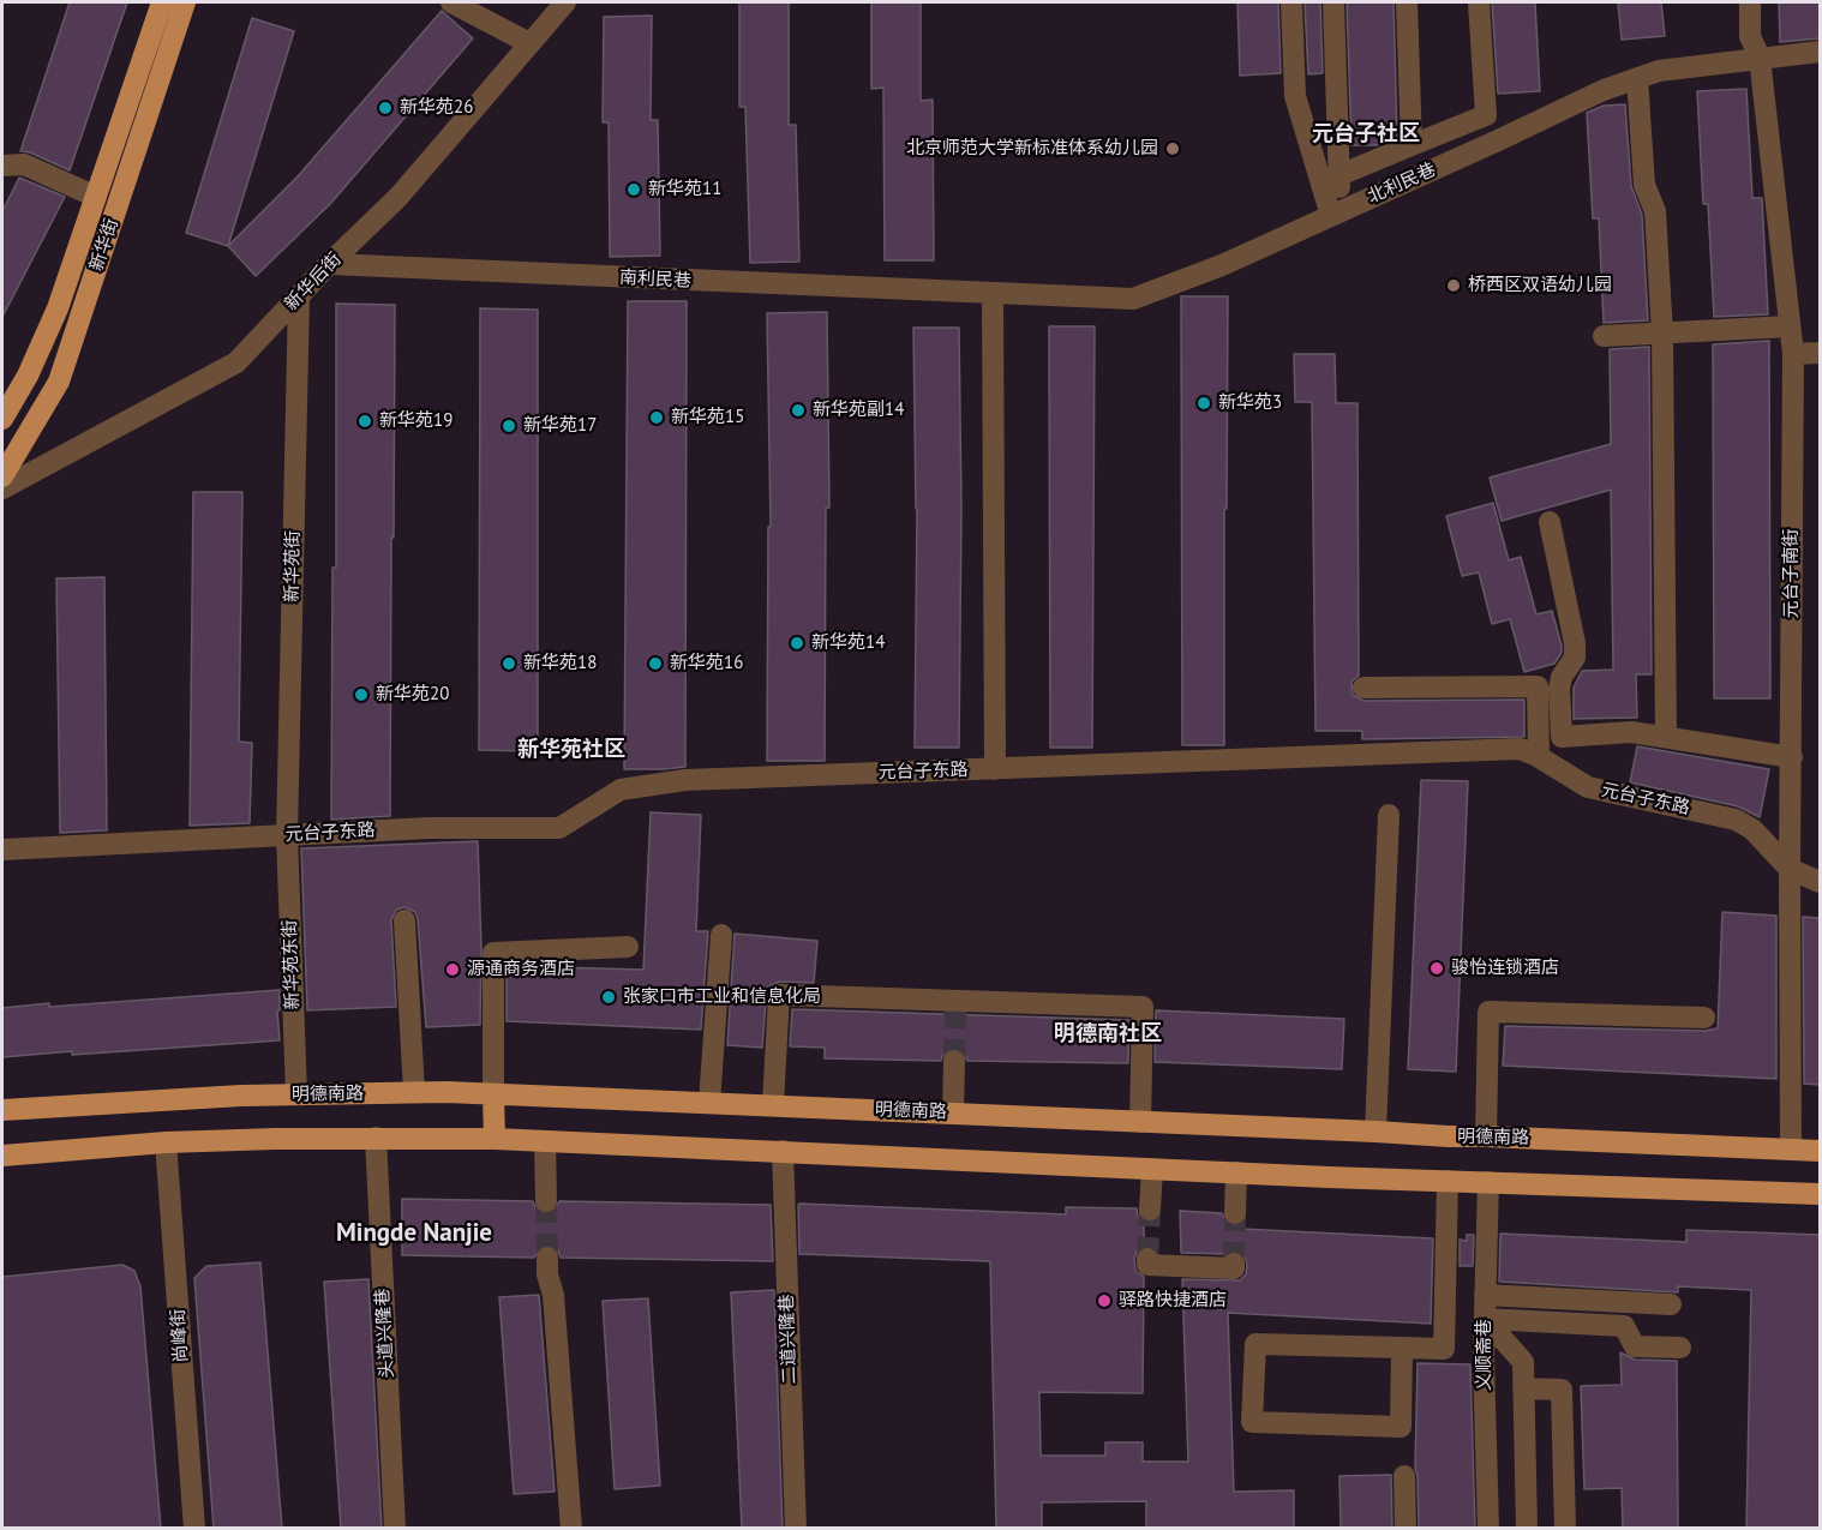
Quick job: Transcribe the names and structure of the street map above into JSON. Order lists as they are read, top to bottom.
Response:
{
  "streets": {
    "main road": ["新华街", "明德南路"],
    "street": [
      "北利民巷",
      "南利民巷",
      "新华后街",
      "新华苑街",
      "元台子南街",
      "元台子东路",
      "新华苑东街",
      "头道兴隆巷",
      "尚峰街",
      "二道兴隆巷",
      "义顺斋巷"
    ]
  },
  "crossings": [
    ["北利民巷", "南利民巷"],
    ["北利民巷", "元台子南街"],
    ["南利民巷", "新华后街"],
    ["新华后街", "新华苑街"],
    ["新华苑街", "元台子东路"],
    ["新华苑街", "新华苑东街"],
    ["元台子南街", "元台子东路"],
    ["元台子南街", "明德南路"],
    ["元台子东路", "新华苑东街"],
    ["新华苑东街", "明德南路"]
  ],
  "districts": [
    "元台子社区",
    "新华苑社区",
    "明德南社区",
    "Mingde Nanjie"
  ],
  "places": [
    "新华苑26",
    "北京师范大学新标准体系幼儿园",
    "新华苑11",
    "桥西区双语幼儿园",
    "新华苑3",
    "新华苑副14",
    "新华苑15",
    "新华苑19",
    "新华苑17",
    "新华苑14",
    "新华苑18",
    "新华苑16",
    "新华苑20",
    "骏怡连锁酒店",
    "源通商务酒店",
    "张家口市工业和信息化局",
    "驿路快捷酒店"
  ]
}
